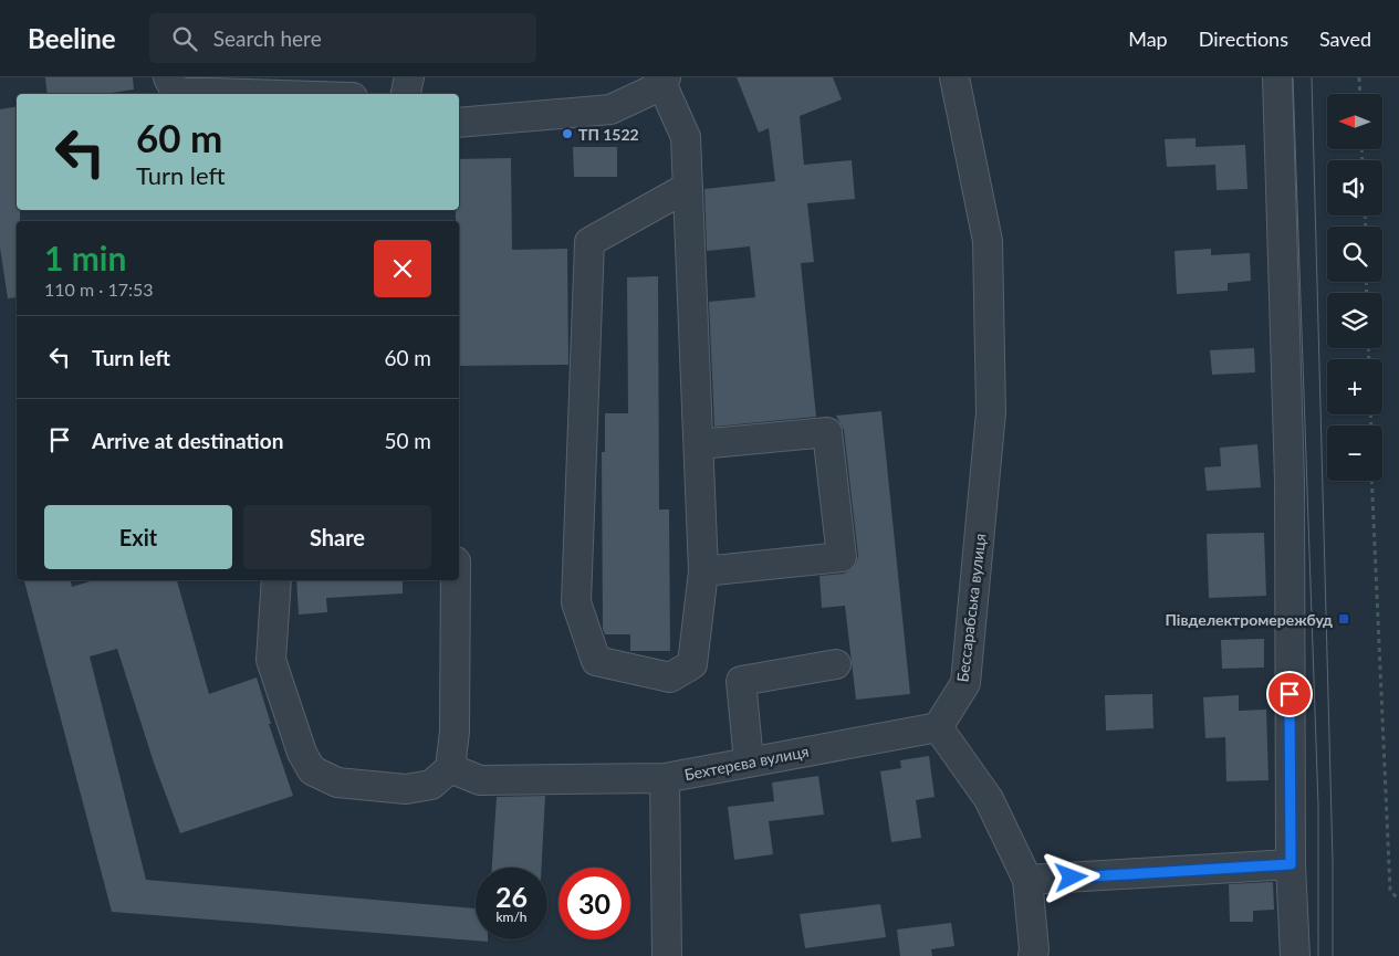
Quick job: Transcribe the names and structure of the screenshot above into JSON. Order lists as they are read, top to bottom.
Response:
{
  "streets": {
    "street": ["Бессарабська вулиця", "Бехтерєва вулиця"]
  },
  "crossings": [
    ["Бессарабська вулиця", "Бехтерєва вулиця"]
  ],
  "places": {
    "other": ["ТП 1522"],
    "transit": ["Півделектромережбуд"]
  },
  "north": "left",
  "page": {
    "header": "Beeline",
    "search": "Search here",
    "nav": ["Map", "Directions", "Saved"],
    "map_buttons": ["+", "−"],
    "turn": ["60 m", "Turn left"],
    "heading": ["1 min", "110 m · 17:53"],
    "list": [
      {
        "name": "Turn left",
        "value": "60 m"
      },
      {
        "name": "Arrive at destination",
        "value": "50 m"
      }
    ],
    "buttons": ["Exit", "Share"],
    "speed": "26 km/h",
    "limit": "30"
  }
}
